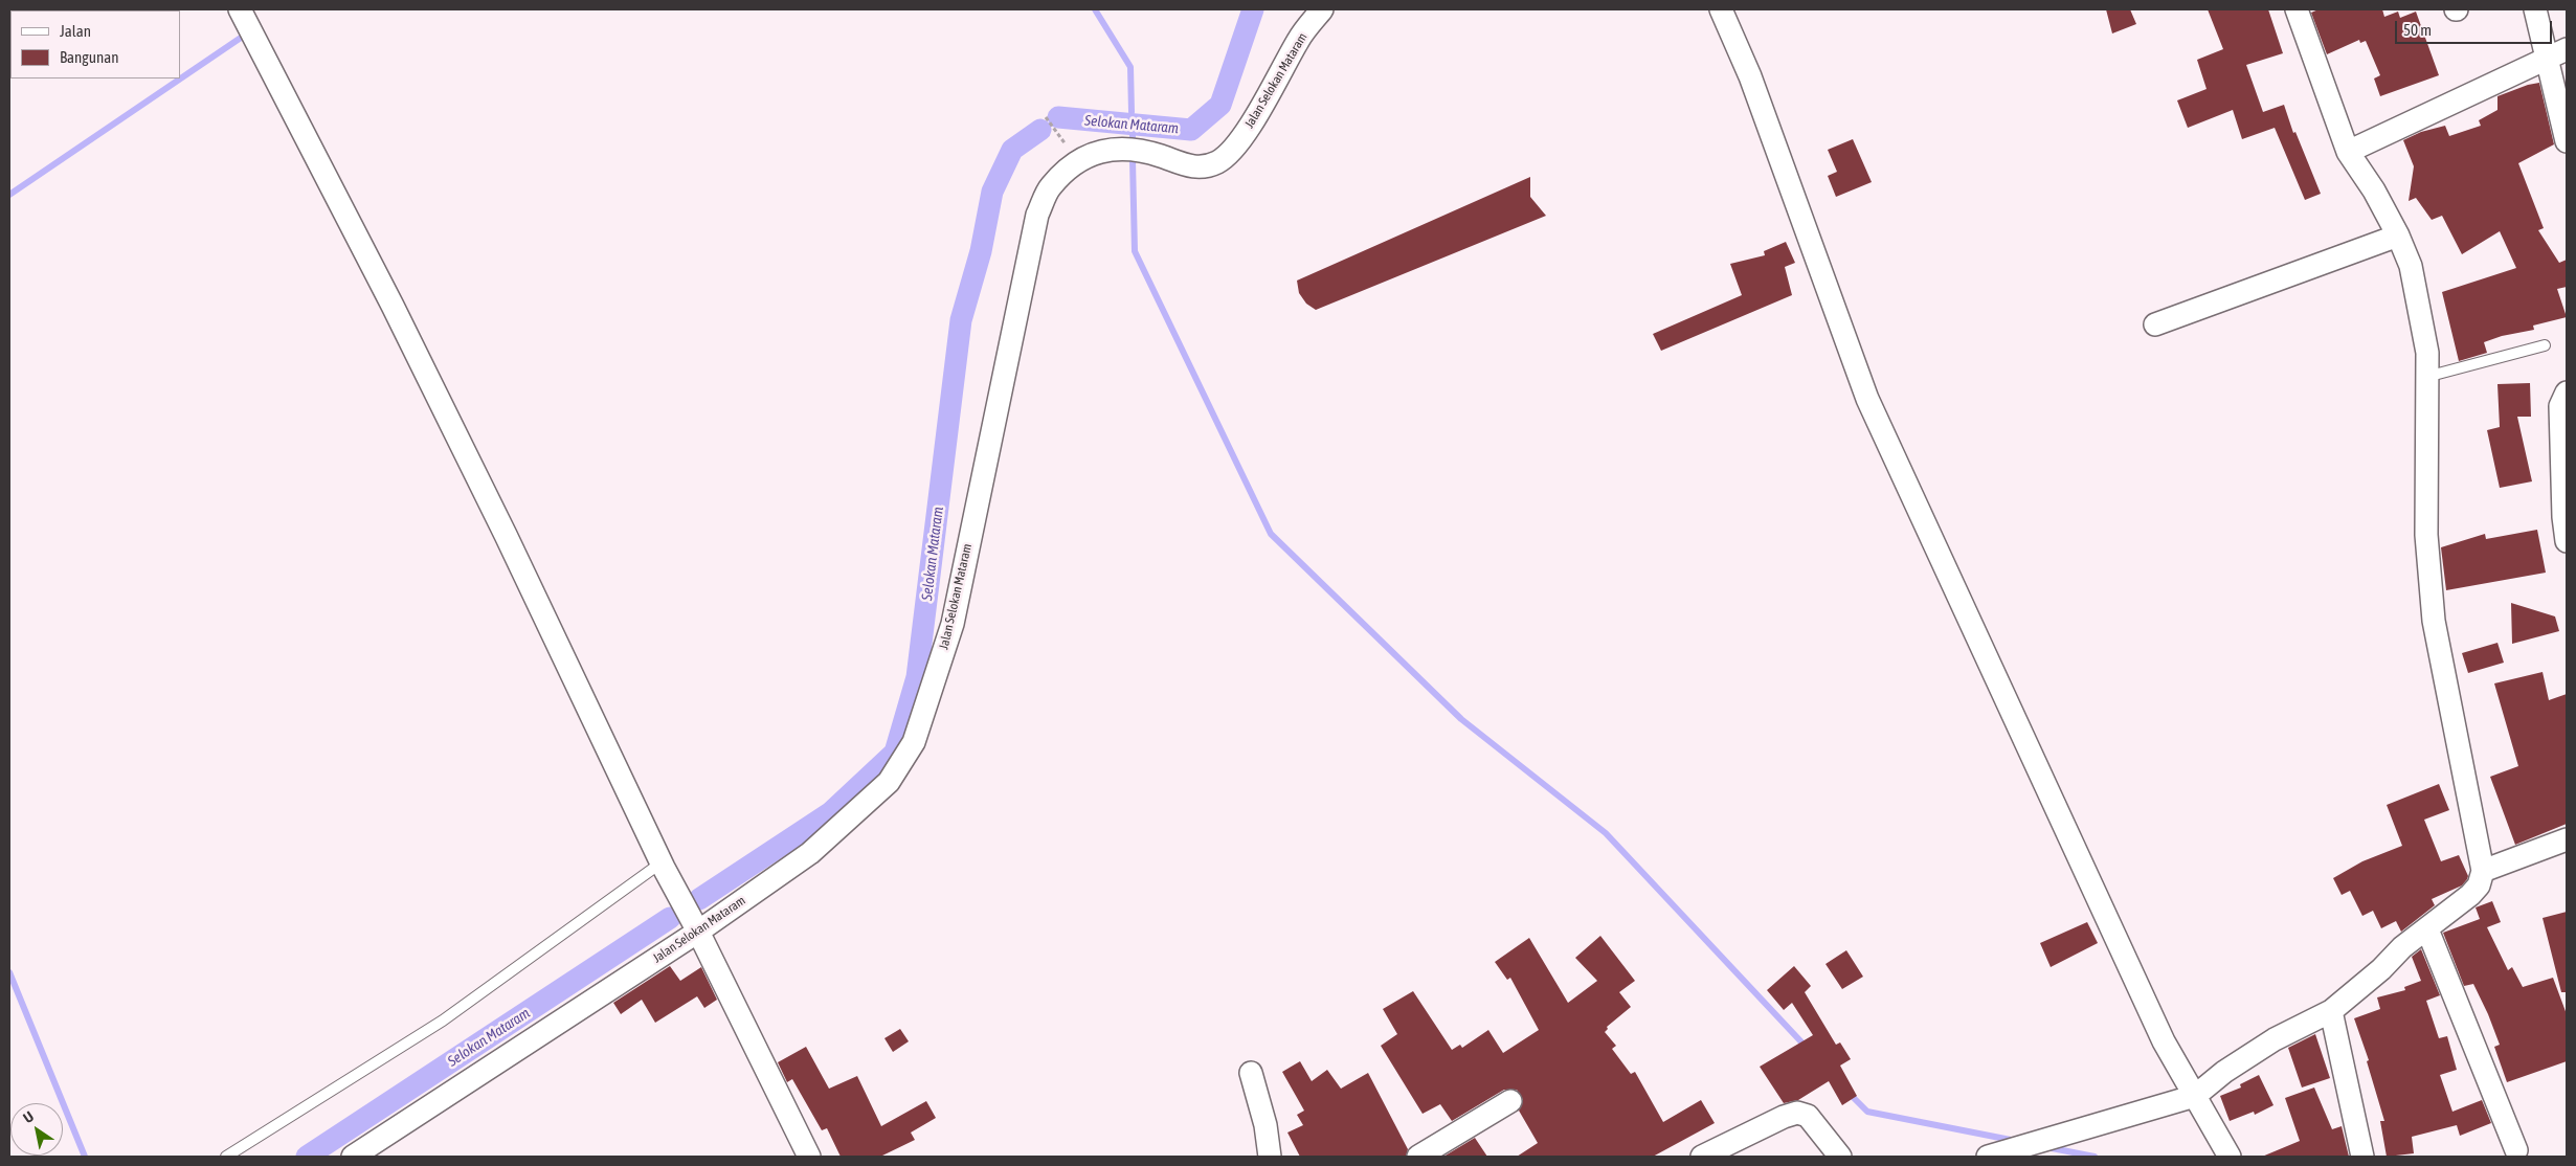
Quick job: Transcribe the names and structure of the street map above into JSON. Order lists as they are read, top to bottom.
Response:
{
  "streets": {
    "street": ["Jalan Selokan Mataram"]
  },
  "water": ["Selokan Mataram"],
  "legend": ["Jalan", "Bangunan"],
  "scale_bar": "50 m",
  "north": "top left"
}
